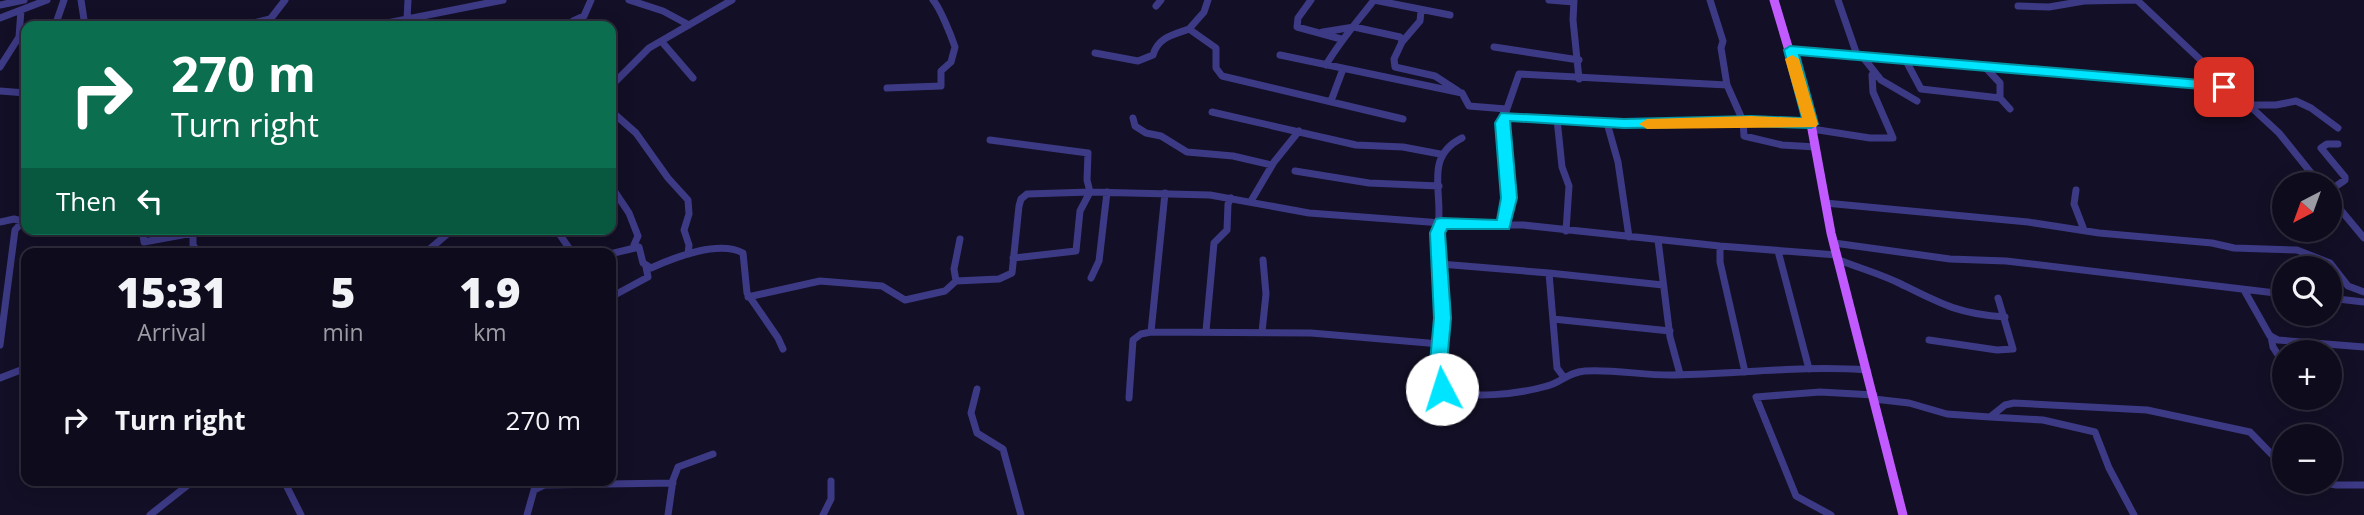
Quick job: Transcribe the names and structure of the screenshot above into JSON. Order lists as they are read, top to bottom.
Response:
{
  "north": "bottom left",
  "page": {
    "turn": ["270 m", "Turn right"],
    "then": "Then",
    "map_buttons": ["+", "−"],
    "eta": [
      "15:31",
      "Arrival",
      "5",
      "min",
      "1.9",
      "km"
    ],
    "list": [
      {
        "name": "Turn right",
        "value": "270 m"
      }
    ]
  }
}
